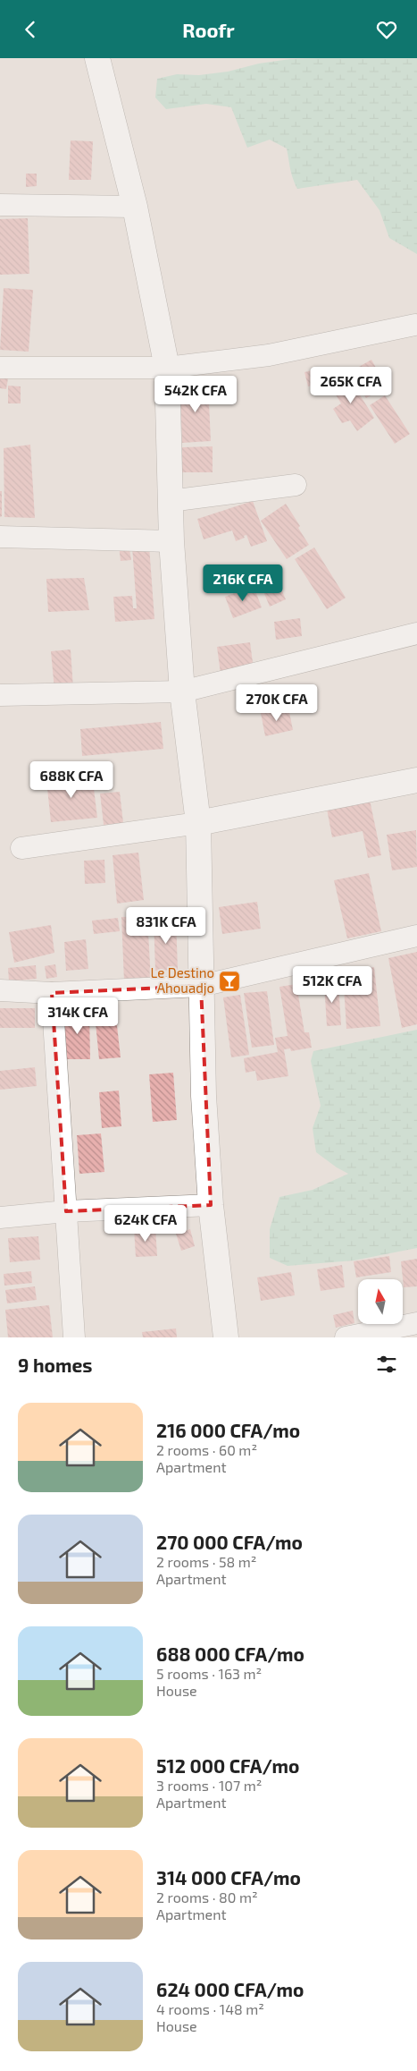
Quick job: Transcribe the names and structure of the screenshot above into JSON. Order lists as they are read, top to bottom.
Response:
{
  "places": {
    "bar": ["Le Destino Ahouadjo"]
  },
  "north": "top",
  "page": {
    "header": "Roofr",
    "price": [
      "265K CFA",
      "542K CFA",
      "216K CFA",
      "270K CFA",
      "688K CFA",
      "831K CFA",
      "512K CFA",
      "314K CFA",
      "624K CFA"
    ],
    "heading": "9 homes",
    "list": [
      {
        "name": "216 000 CFA/mo",
        "note": "2 rooms · 60 m² · Apartment"
      },
      {
        "name": "270 000 CFA/mo",
        "note": "2 rooms · 58 m² · Apartment"
      },
      {
        "name": "688 000 CFA/mo",
        "note": "5 rooms · 163 m² · House"
      },
      {
        "name": "512 000 CFA/mo",
        "note": "3 rooms · 107 m² · Apartment"
      },
      {
        "name": "314 000 CFA/mo",
        "note": "2 rooms · 80 m² · Apartment"
      },
      {
        "name": "624 000 CFA/mo",
        "note": "4 rooms · 148 m² · House"
      }
    ]
  }
}
